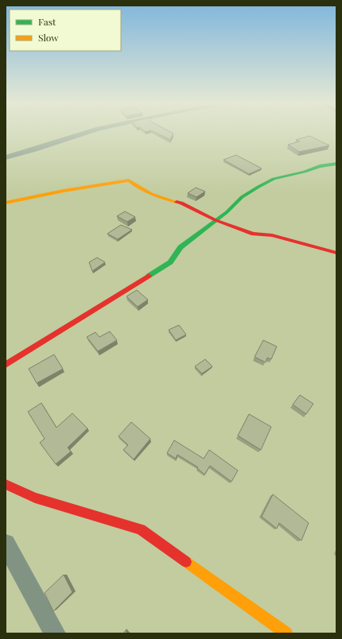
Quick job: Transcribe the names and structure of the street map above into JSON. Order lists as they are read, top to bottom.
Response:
{
  "legend": ["Fast", "Slow"]
}
